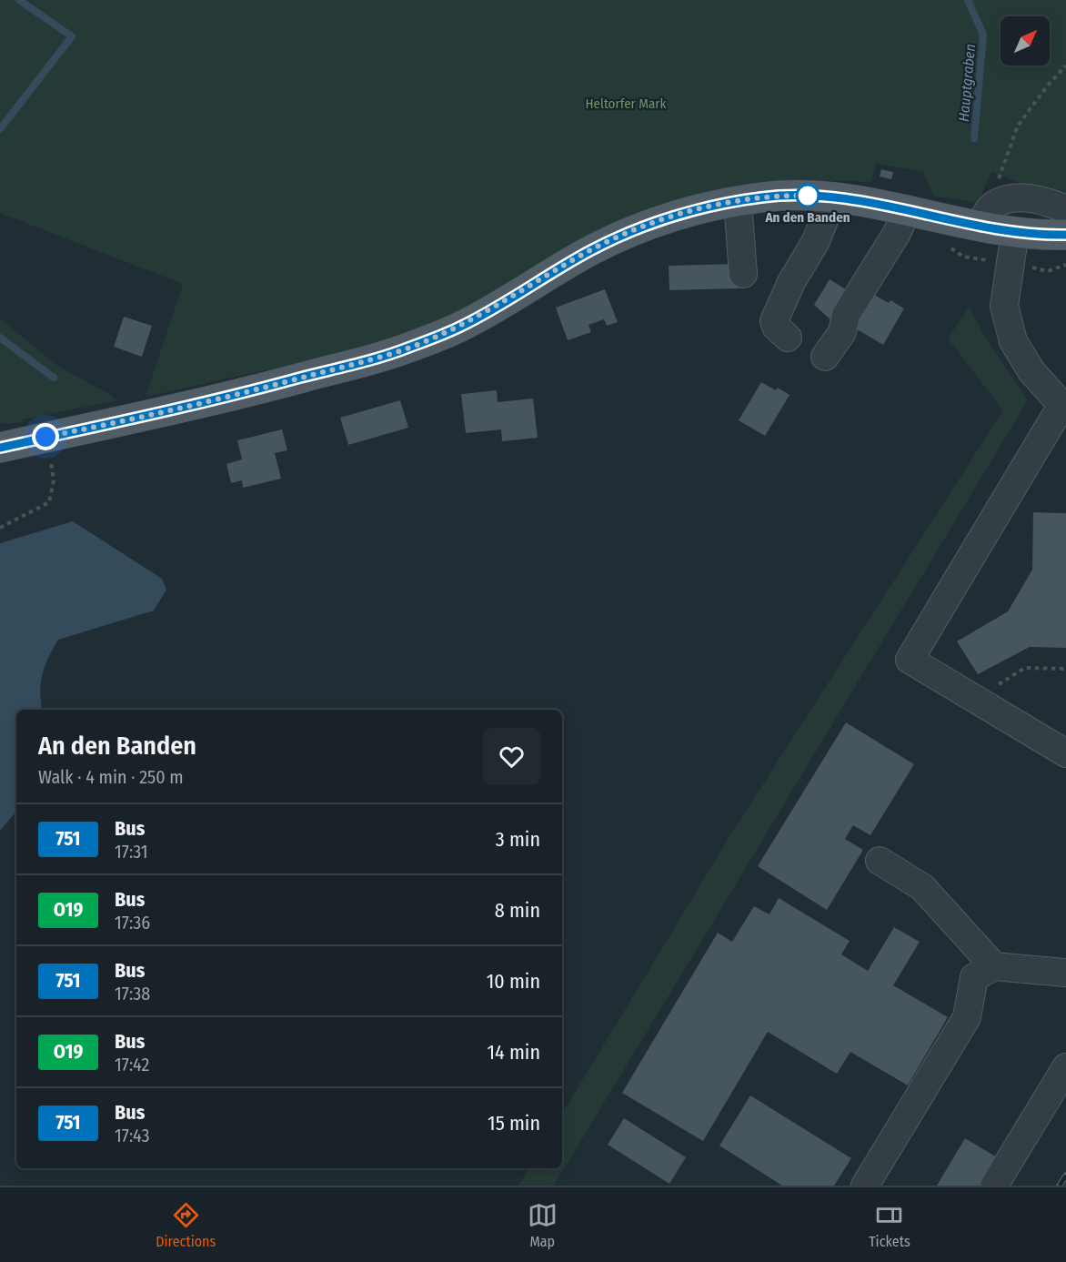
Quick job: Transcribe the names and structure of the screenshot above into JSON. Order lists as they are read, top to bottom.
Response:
{
  "water": ["Hauptgraben"],
  "parks": ["Heltorfer Mark"],
  "places": ["An den Banden"],
  "lines": ["bus line 751"],
  "north": "top right",
  "page": {
    "heading": ["An den Banden", "Walk · 4 min · 250 m"],
    "list": [
      {
        "mark": "751",
        "name": "Bus",
        "note": "17:31",
        "value": "3 min"
      },
      {
        "mark": "O19",
        "name": "Bus",
        "note": "17:36",
        "value": "8 min"
      },
      {
        "mark": "751",
        "name": "Bus",
        "note": "17:38",
        "value": "10 min"
      },
      {
        "mark": "O19",
        "name": "Bus",
        "note": "17:42",
        "value": "14 min"
      },
      {
        "mark": "751",
        "name": "Bus",
        "note": "17:43",
        "value": "15 min"
      }
    ],
    "tabs": ["Directions", "Map", "Tickets"]
  }
}
